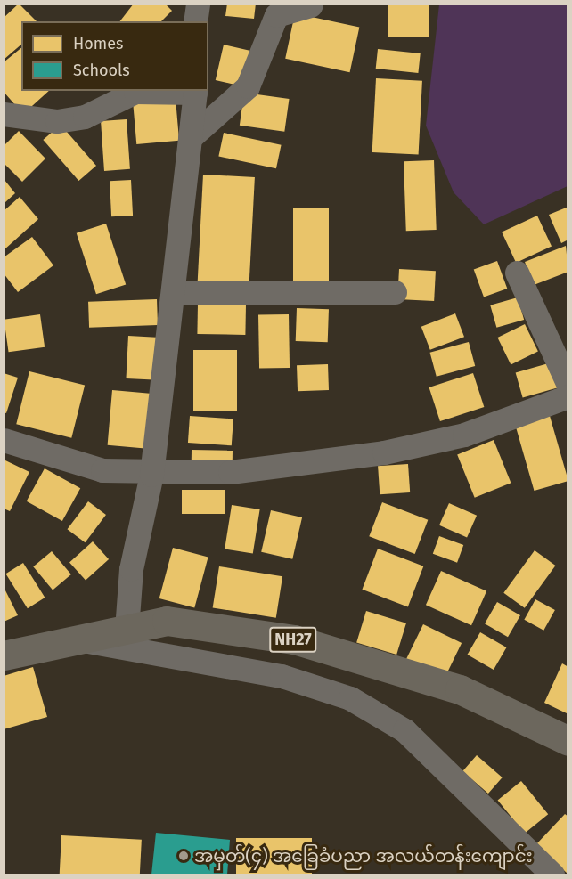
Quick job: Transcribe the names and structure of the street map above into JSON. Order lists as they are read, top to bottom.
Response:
{
  "streets": {
    "highway": ["NH27"]
  },
  "places": ["အမှတ်(၄) အခြေခံပညာ အလယ်တန်းကျောင်း"],
  "legend": ["Homes", "Schools"]
}
